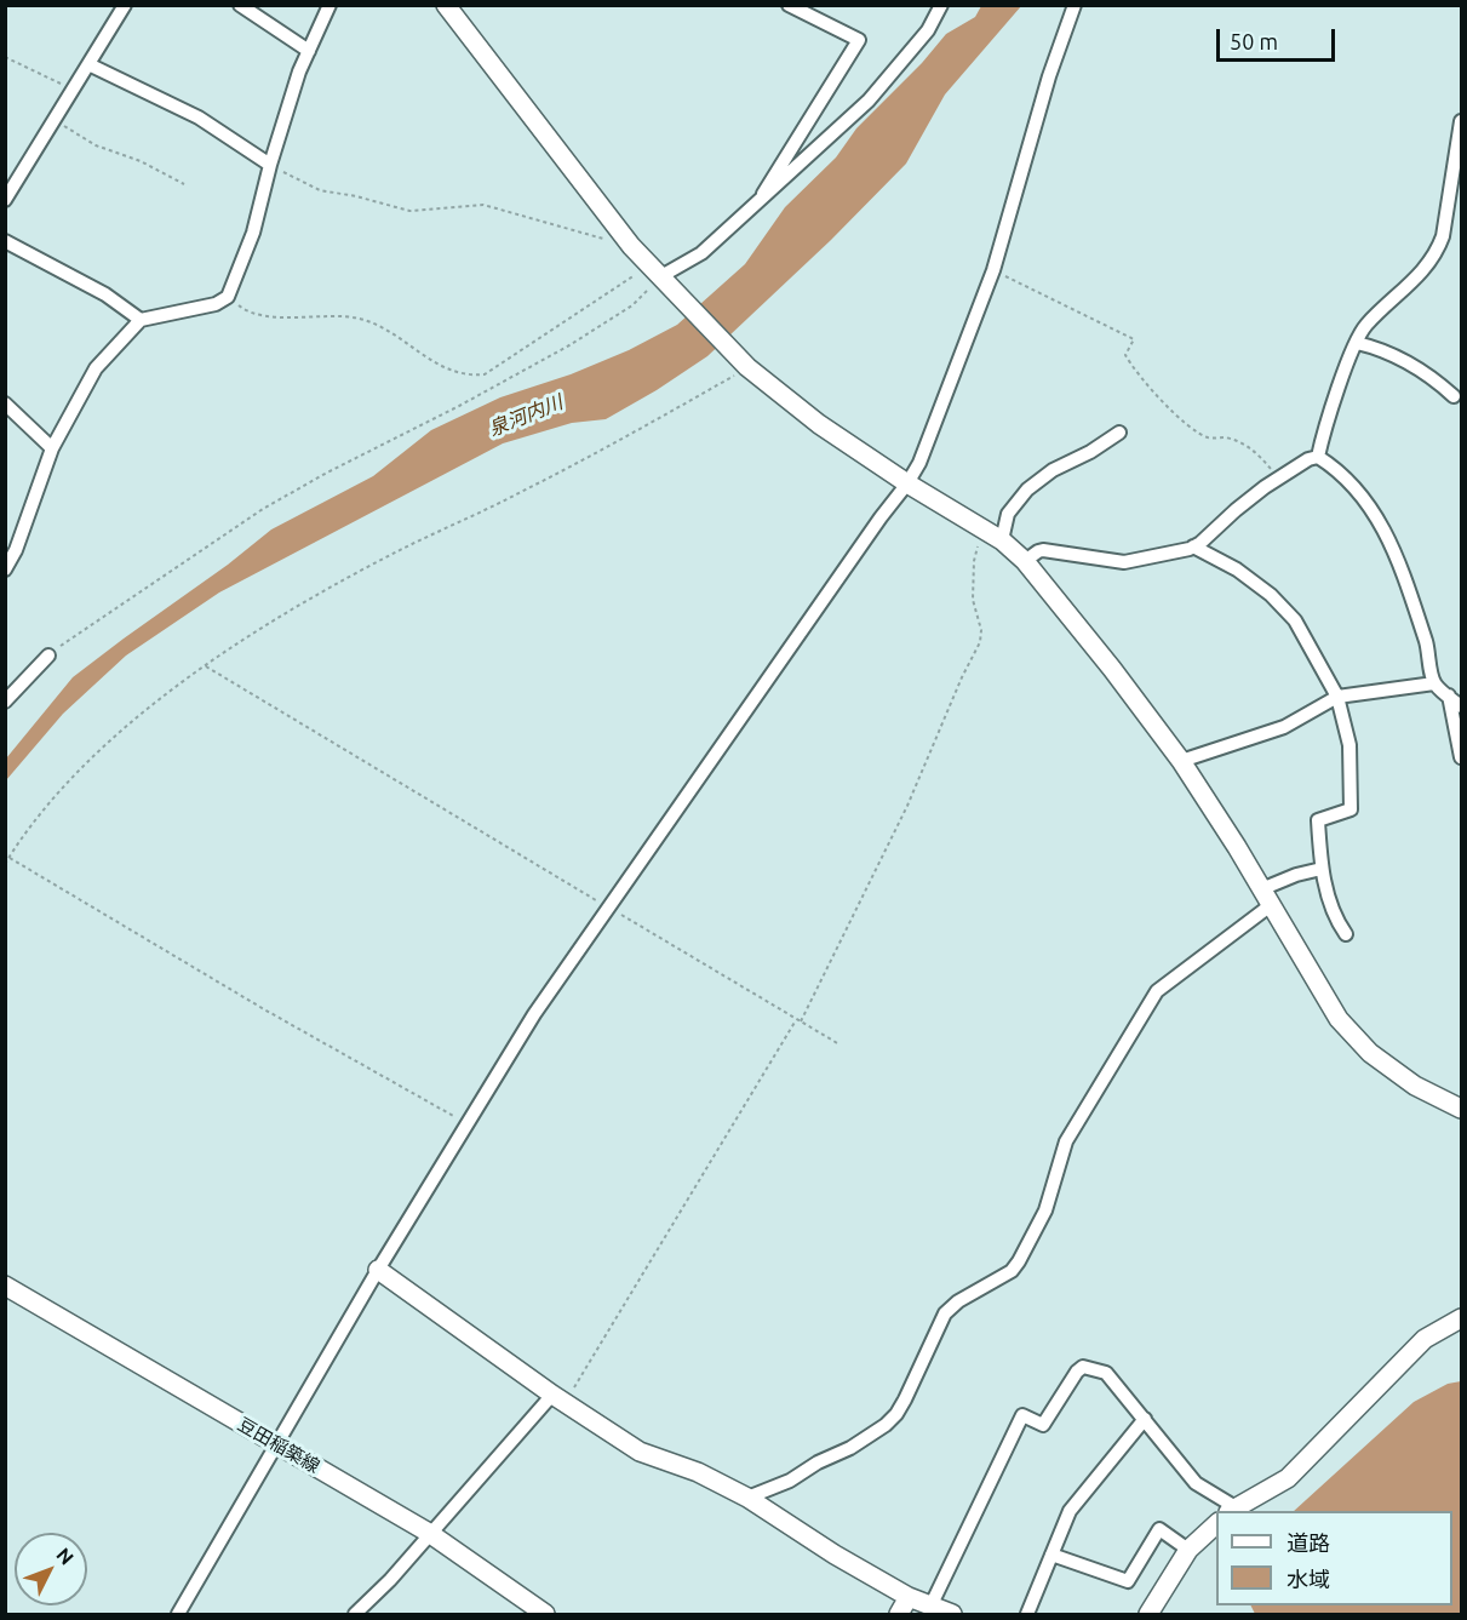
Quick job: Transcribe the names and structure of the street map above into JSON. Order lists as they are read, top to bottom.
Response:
{
  "streets": {
    "street": ["豆田稲築線"]
  },
  "water": ["泉河内川"],
  "legend": ["道路", "水域"],
  "scale_bar": "50 m",
  "north": "top right"
}
